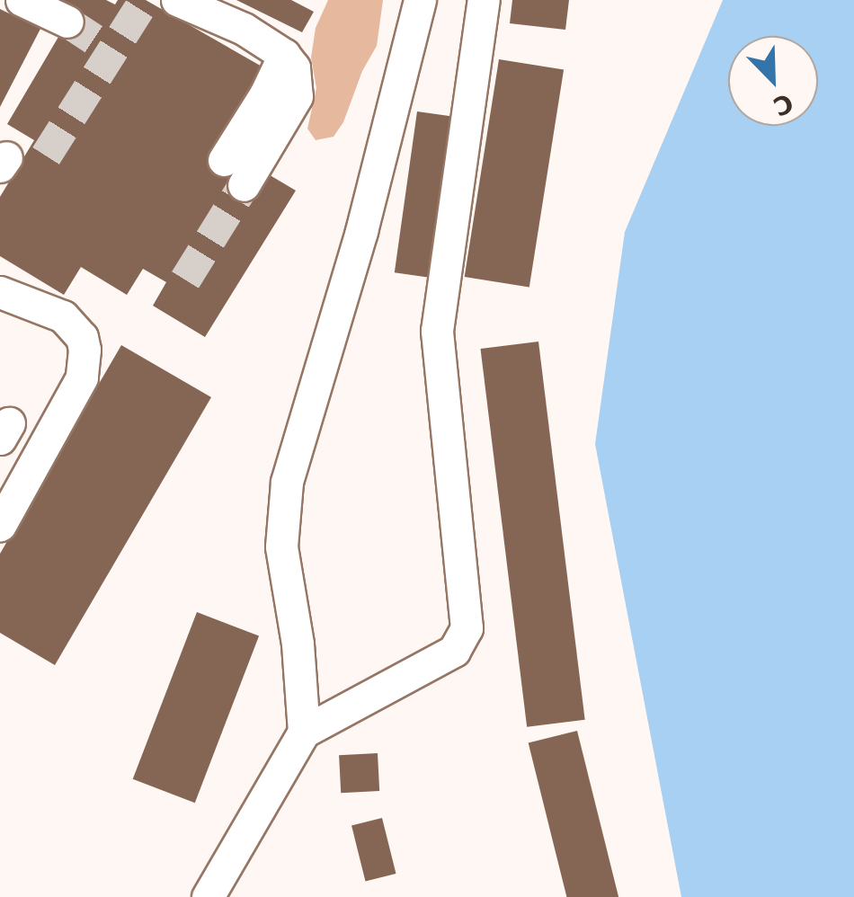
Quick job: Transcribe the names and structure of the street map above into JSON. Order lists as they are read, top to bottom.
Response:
{
  "north": "bottom right"
}
